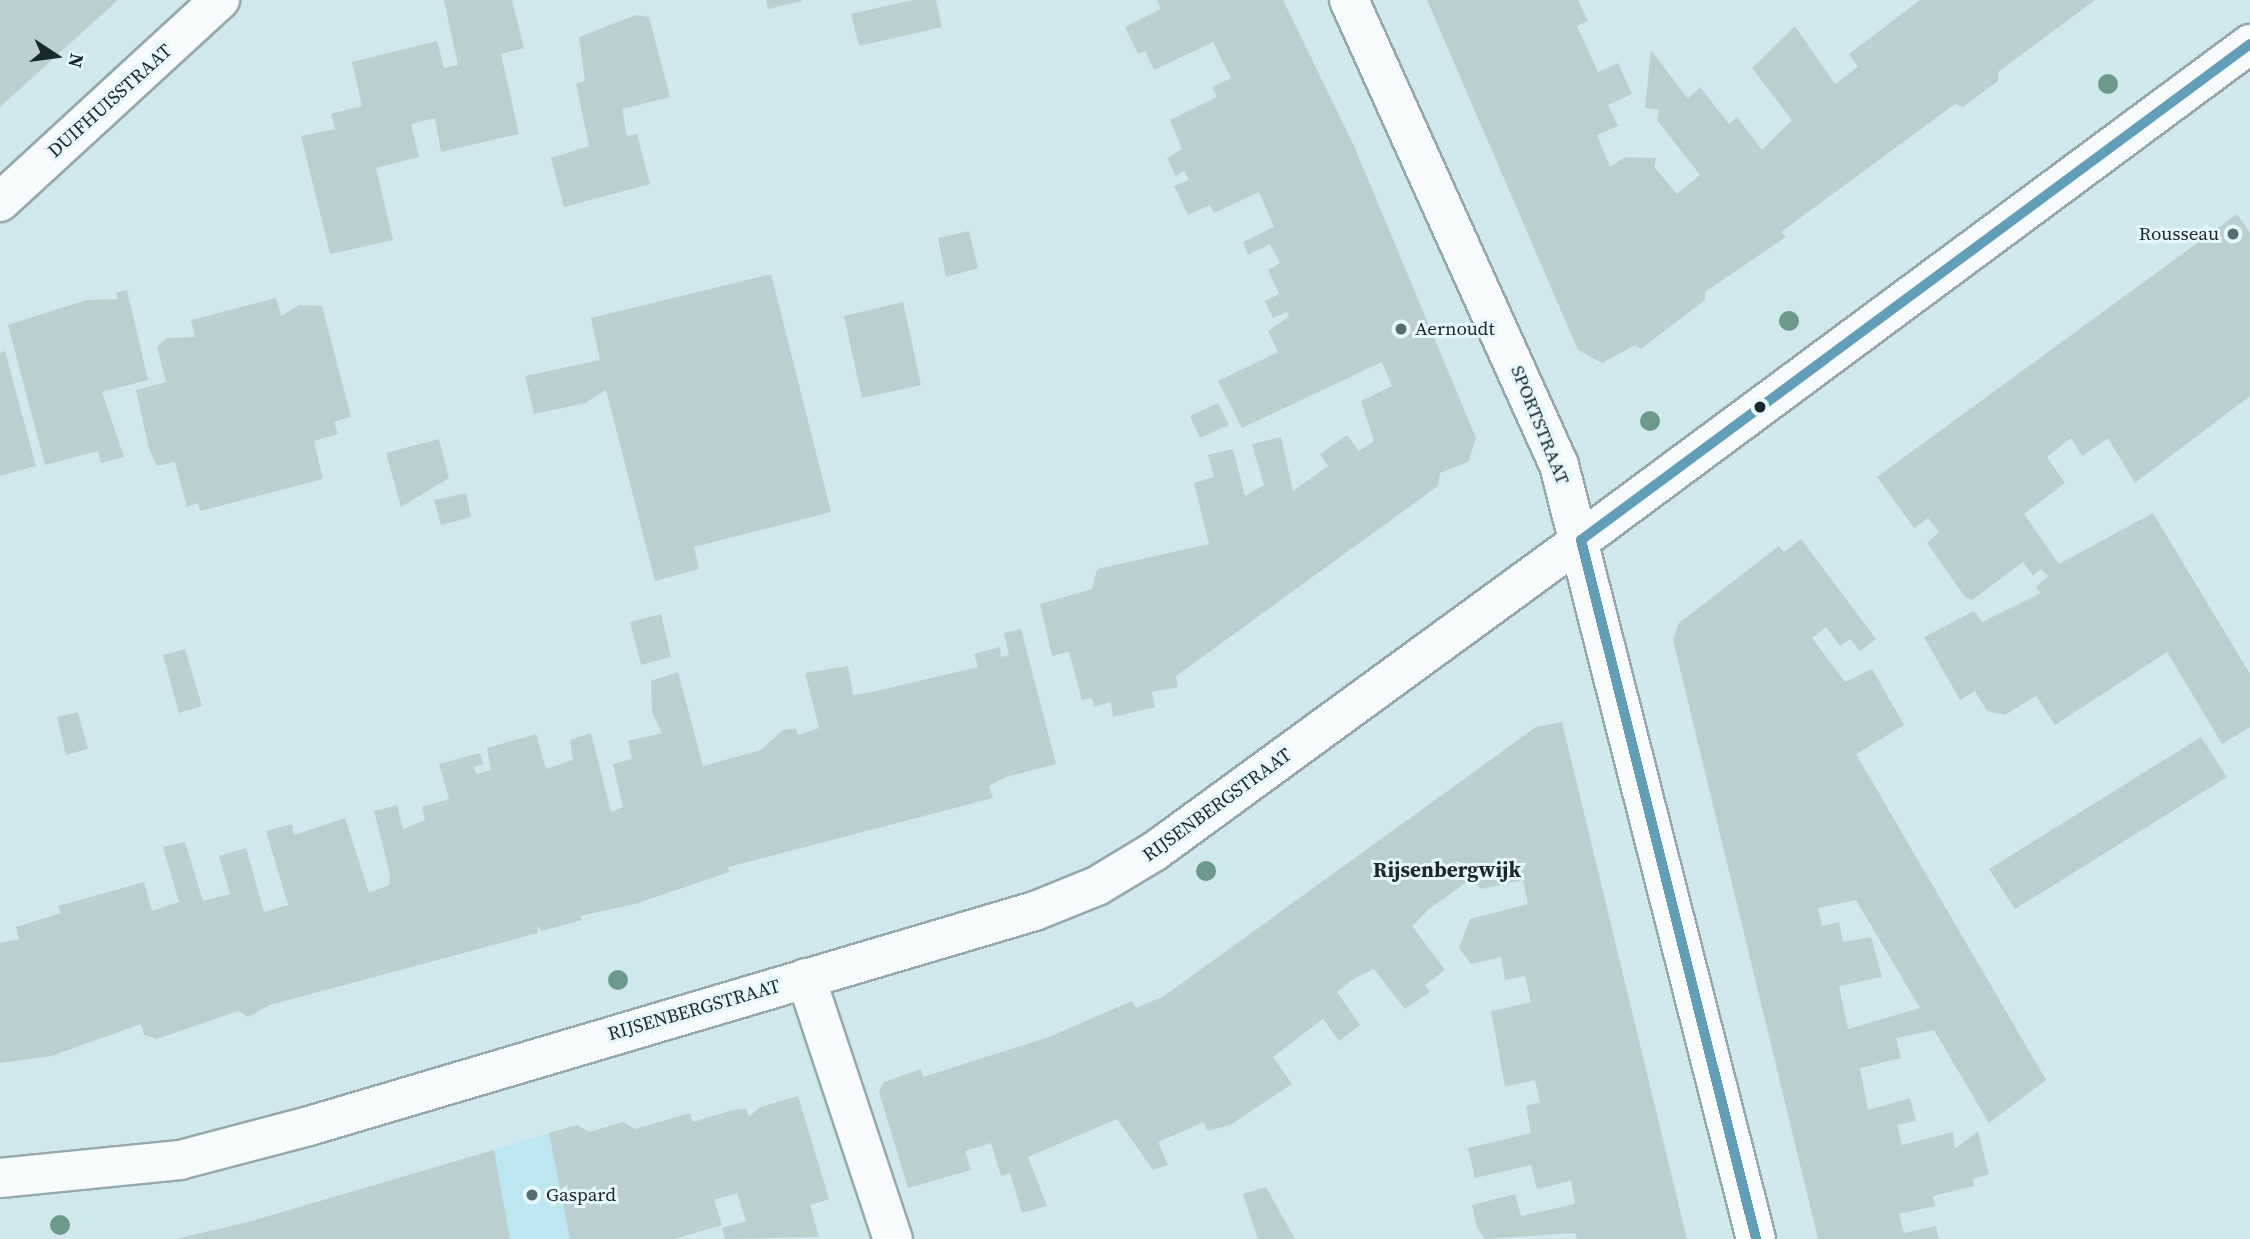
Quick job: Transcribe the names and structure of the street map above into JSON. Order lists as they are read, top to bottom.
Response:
{
  "streets": {
    "street": ["DUIFHUISSTRAAT", "SPORTSTRAAT", "RIJSENBERGSTRAAT"]
  },
  "crossings": [
    ["SPORTSTRAAT", "RIJSENBERGSTRAAT"]
  ],
  "districts": ["Rijsenbergwijk"],
  "places": ["Rousseau", "Aernoudt", "Gaspard"],
  "north": "right"
}
